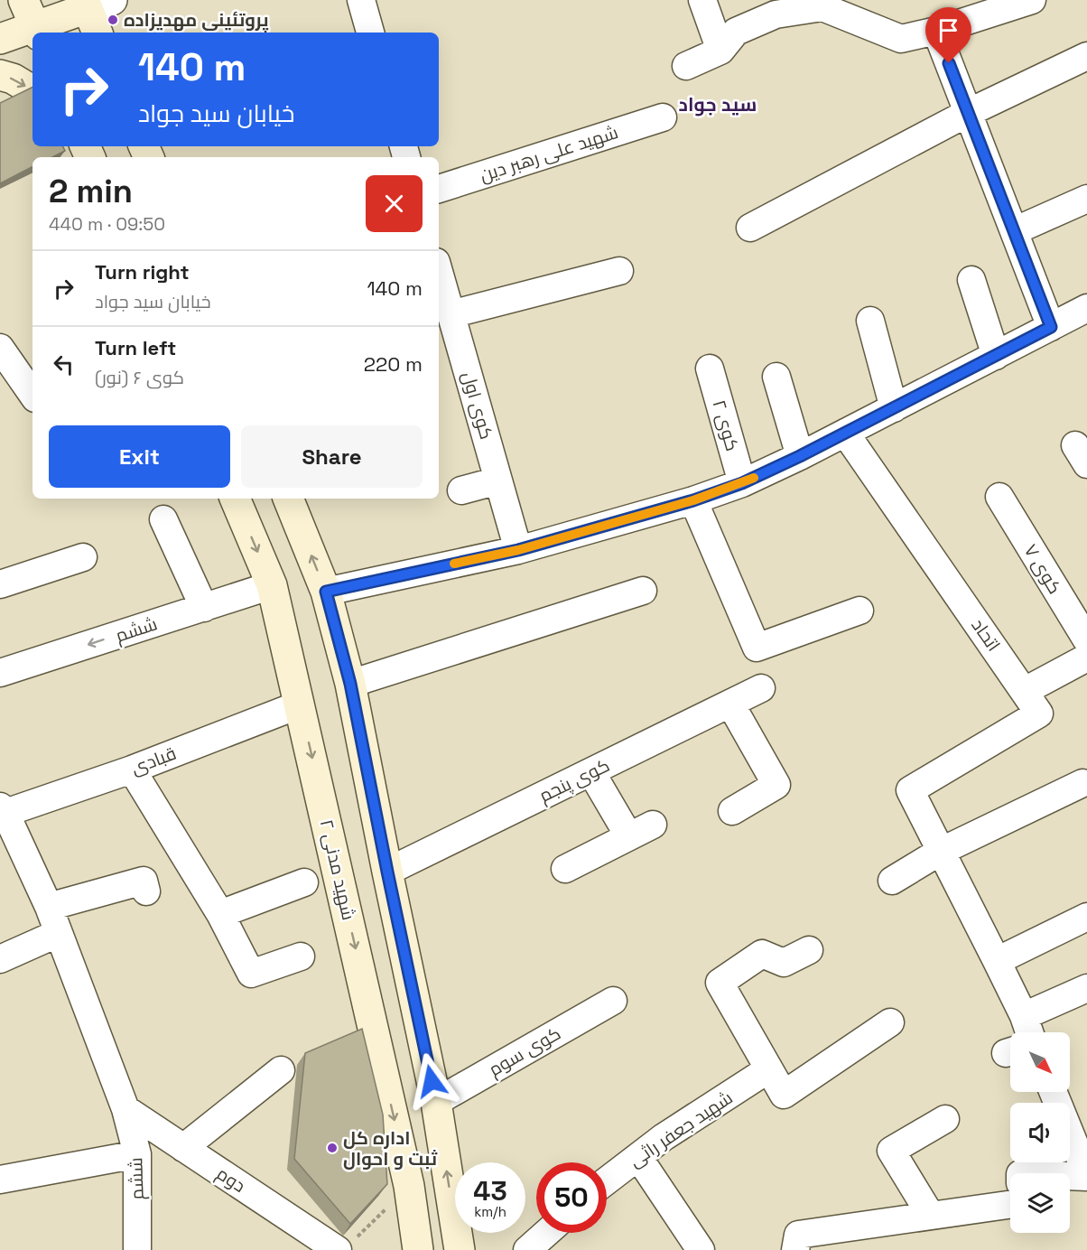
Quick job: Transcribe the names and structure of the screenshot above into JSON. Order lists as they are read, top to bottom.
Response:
{
  "streets": {
    "main road": ["شهید مدنی ۲"],
    "street": [
      "شهید علی رهبر دین",
      "کوی اول",
      "کوی ۲",
      "کوی ۷",
      "ششم",
      "اتحاد",
      "قبادی",
      "کوی پنجم",
      "کوی سوم",
      "شهید جعفر راثی",
      "دوم"
    ]
  },
  "crossings": [
    ["ششم", "قبادی"],
    ["ششم", "شهید مدنی ۲"],
    ["ششم", "دوم"],
    ["قبادی", "شهید مدنی ۲"]
  ],
  "districts": ["سید جواد"],
  "places": ["پروتئينی مهديزاده", "اداره کل ثبت و احوال"],
  "north": "bottom right",
  "page": {
    "turn": ["140 m", "خیابان سید جواد"],
    "heading": ["2 min", "440 m · 09:50"],
    "list": [
      {
        "name": "Turn right",
        "note": "خیابان سید جواد",
        "value": "140 m"
      },
      {
        "name": "Turn left",
        "note": "کوی ۶ (نور)",
        "value": "220 m"
      }
    ],
    "buttons": ["Exit", "Share"],
    "speed": "43 km/h",
    "limit": "50"
  }
}
